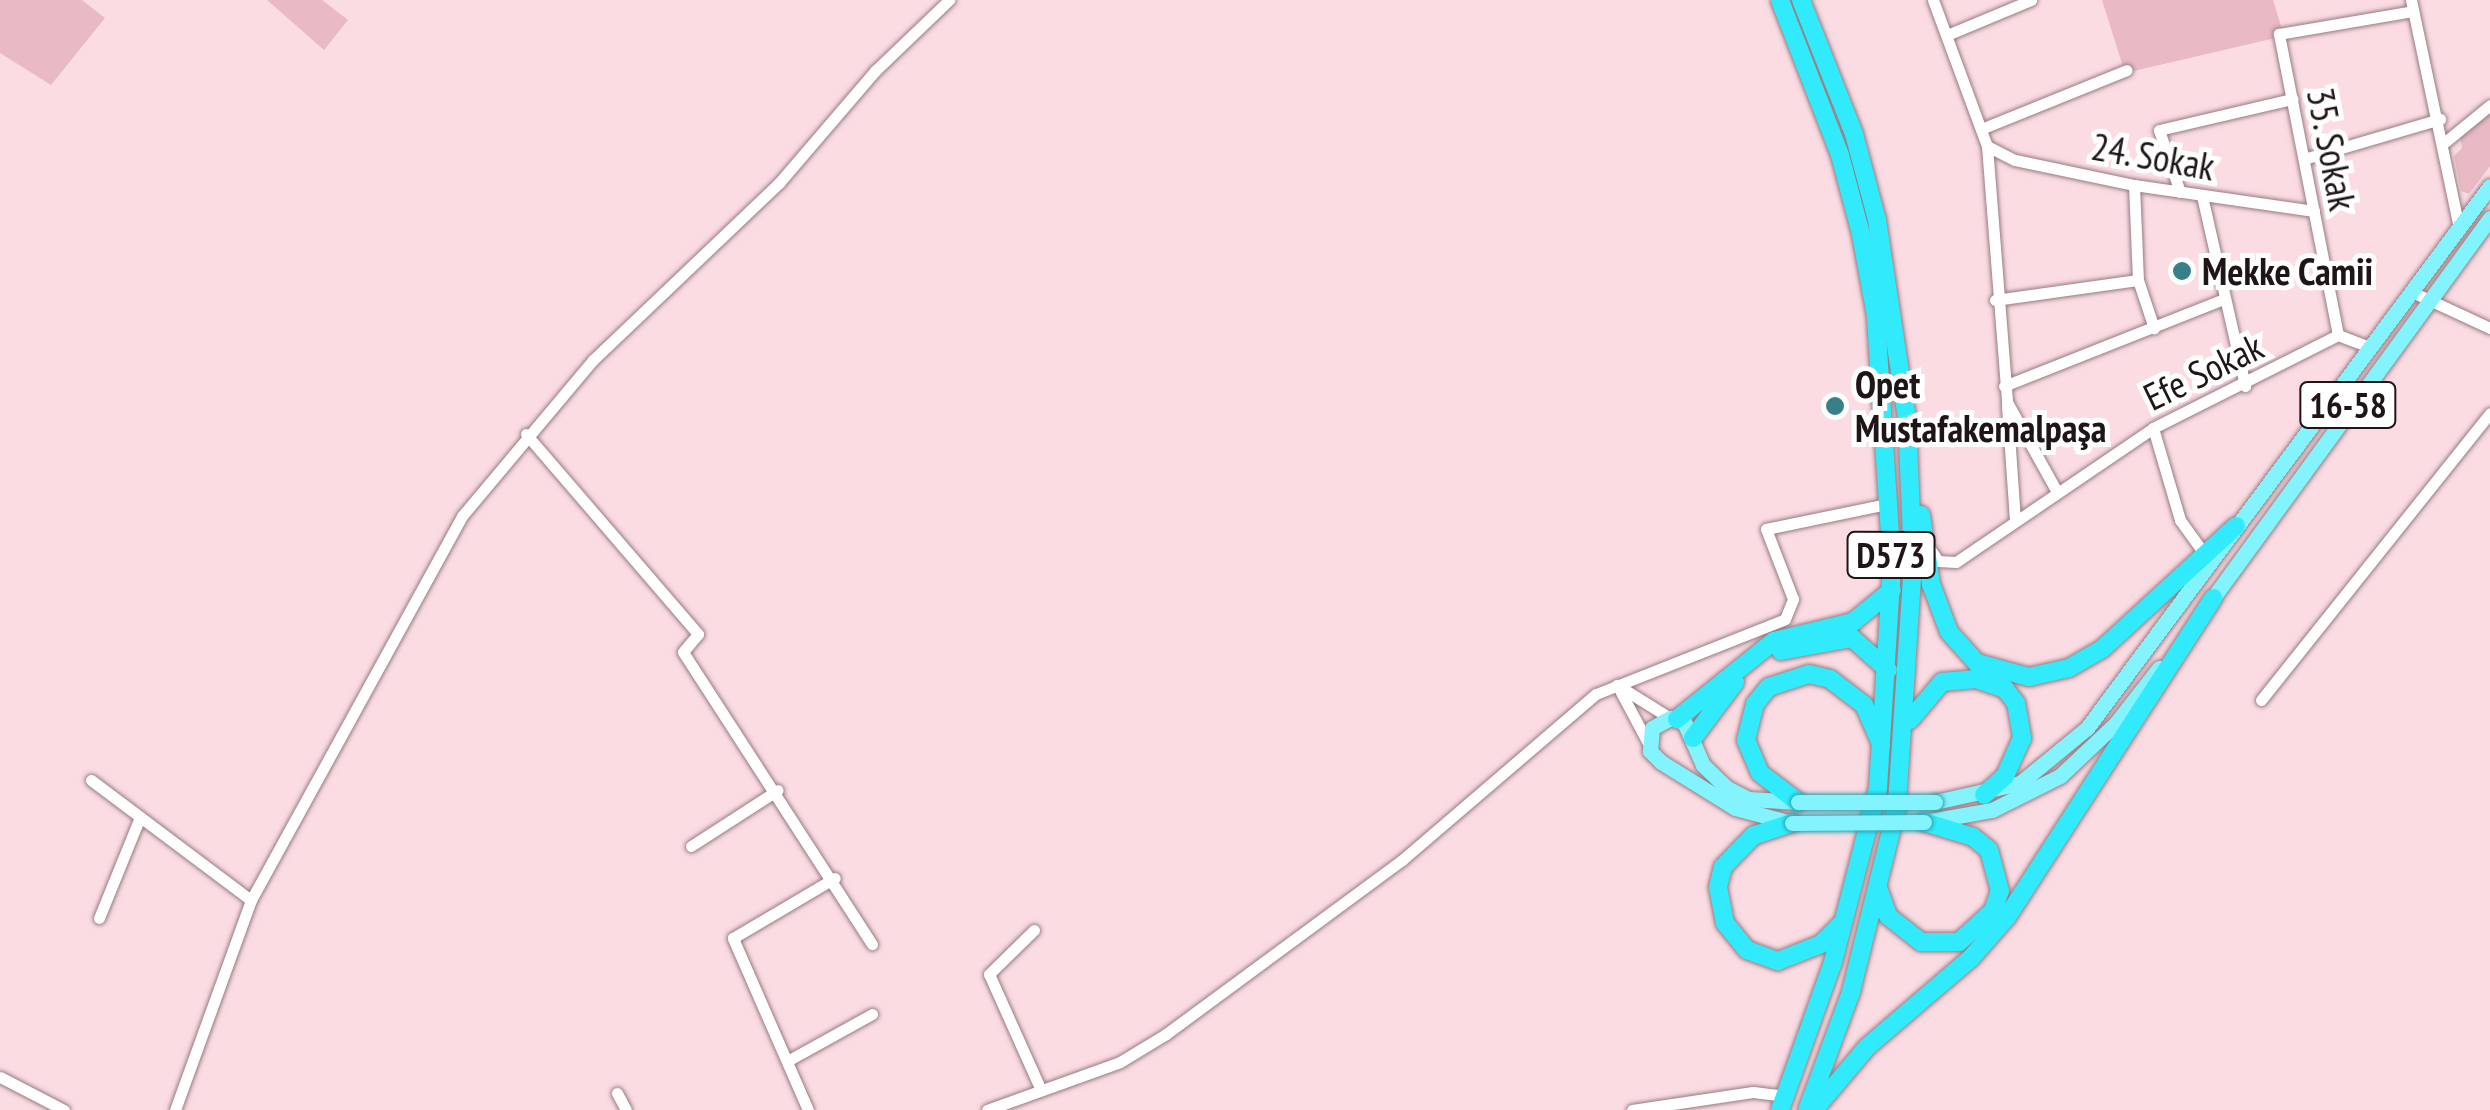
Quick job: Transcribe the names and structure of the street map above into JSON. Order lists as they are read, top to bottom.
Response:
{
  "streets": {
    "highway": ["D573"],
    "main road": ["16-58"],
    "street": ["35. Sokak", "24. Sokak", "Efe Sokak"]
  },
  "crossings": [
    ["35. Sokak", "24. Sokak"],
    ["35. Sokak", "Efe Sokak"]
  ],
  "places": ["Mekke Camii", "Opet Mustafakemalpaşa"]
}
